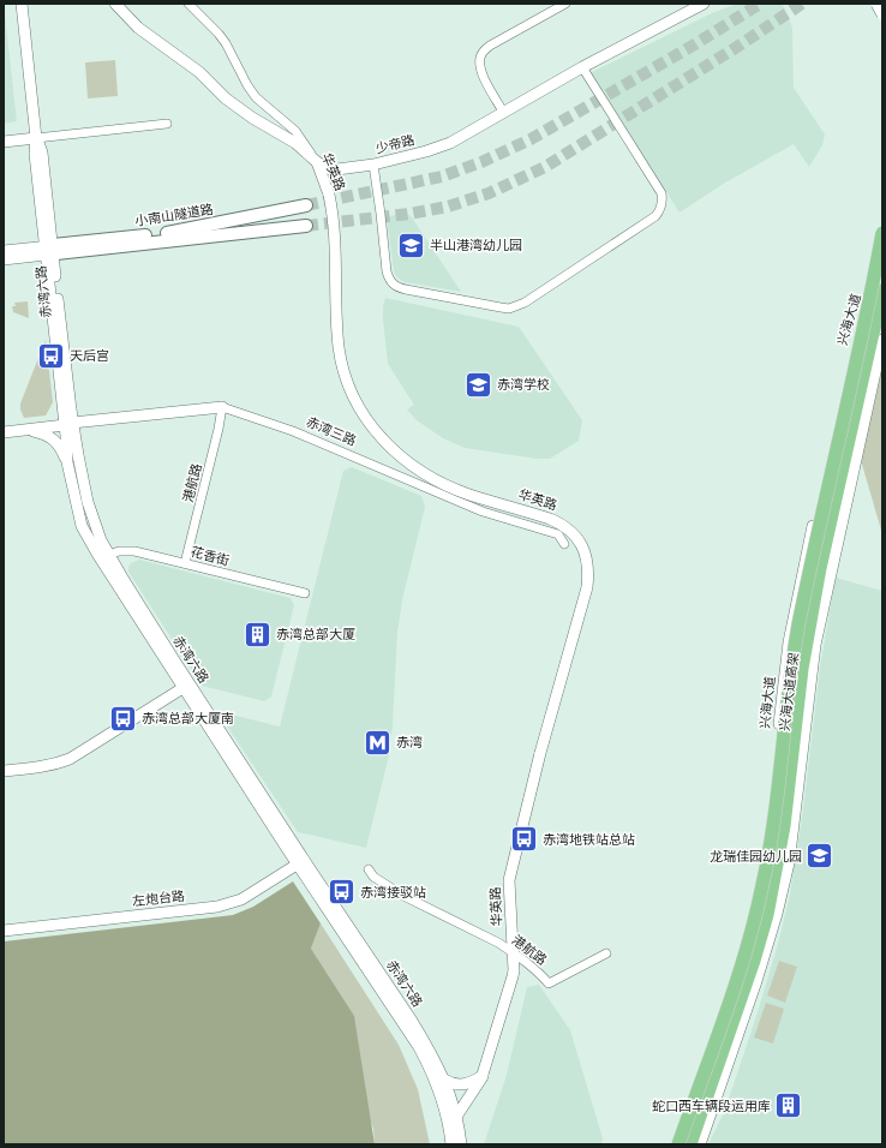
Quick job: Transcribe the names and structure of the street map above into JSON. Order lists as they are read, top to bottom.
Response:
{
  "streets": {
    "main road": ["小南山隧道路", "兴海大道高架"],
    "street": [
      "少帝路",
      "华英路",
      "赤湾六路",
      "兴海大道",
      "赤湾三路",
      "港航路",
      "花香街",
      "左炮台路"
    ]
  },
  "crossings": [
    ["少帝路", "华英路"],
    ["华英路", "赤湾六路"],
    ["华英路", "港航路"],
    ["小南山隧道路", "赤湾六路"],
    ["赤湾六路", "赤湾三路"],
    ["赤湾六路", "花香街"],
    ["赤湾六路", "左炮台路"],
    ["赤湾三路", "港航路"],
    ["港航路", "花香街"]
  ],
  "places": {
    "school or university": ["半山港湾幼儿园", "赤湾学校", "龙瑞佳园幼儿园"],
    "bus stop": [
      "天后宫",
      "赤湾总部大厦南",
      "赤湾地铁站总站",
      "赤湾接驳站"
    ],
    "building": ["赤湾总部大厦", "蛇口西车辆段运用库"],
    "metro station": ["赤湾"]
  }
}
